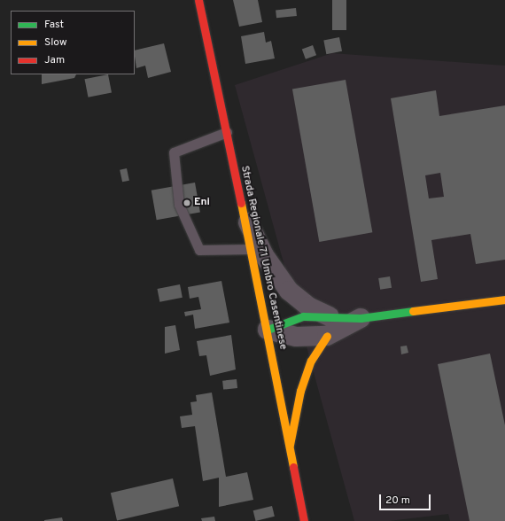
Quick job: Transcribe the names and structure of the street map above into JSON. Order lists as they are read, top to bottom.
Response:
{
  "streets": {
    "main road": ["Strada Regionale 71 Umbro Casentinese"]
  },
  "places": ["Eni"],
  "legend": ["Fast", "Slow", "Jam"],
  "scale_bar": "20 m"
}
